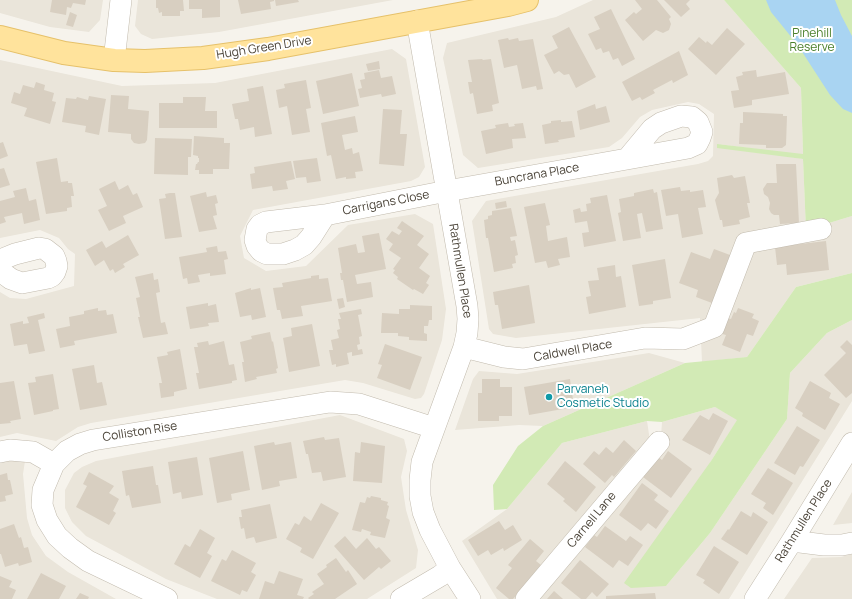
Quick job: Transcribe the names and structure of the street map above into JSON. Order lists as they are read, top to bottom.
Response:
{
  "streets": {
    "main road": ["Hugh Green Drive"],
    "street": [
      "Buncrana Place",
      "Carrigans Close",
      "Rathmullen Place",
      "Caldwell Place",
      "Colliston Rise",
      "Carnell Lane"
    ]
  },
  "crossings": [
    ["Hugh Green Drive", "Rathmullen Place"],
    ["Buncrana Place", "Carrigans Close"],
    ["Buncrana Place", "Rathmullen Place"],
    ["Carrigans Close", "Rathmullen Place"],
    ["Rathmullen Place", "Caldwell Place"],
    ["Rathmullen Place", "Colliston Rise"]
  ],
  "parks": ["Pinehill Reserve"],
  "places": ["Parvaneh Cosmetic Studio"]
}
